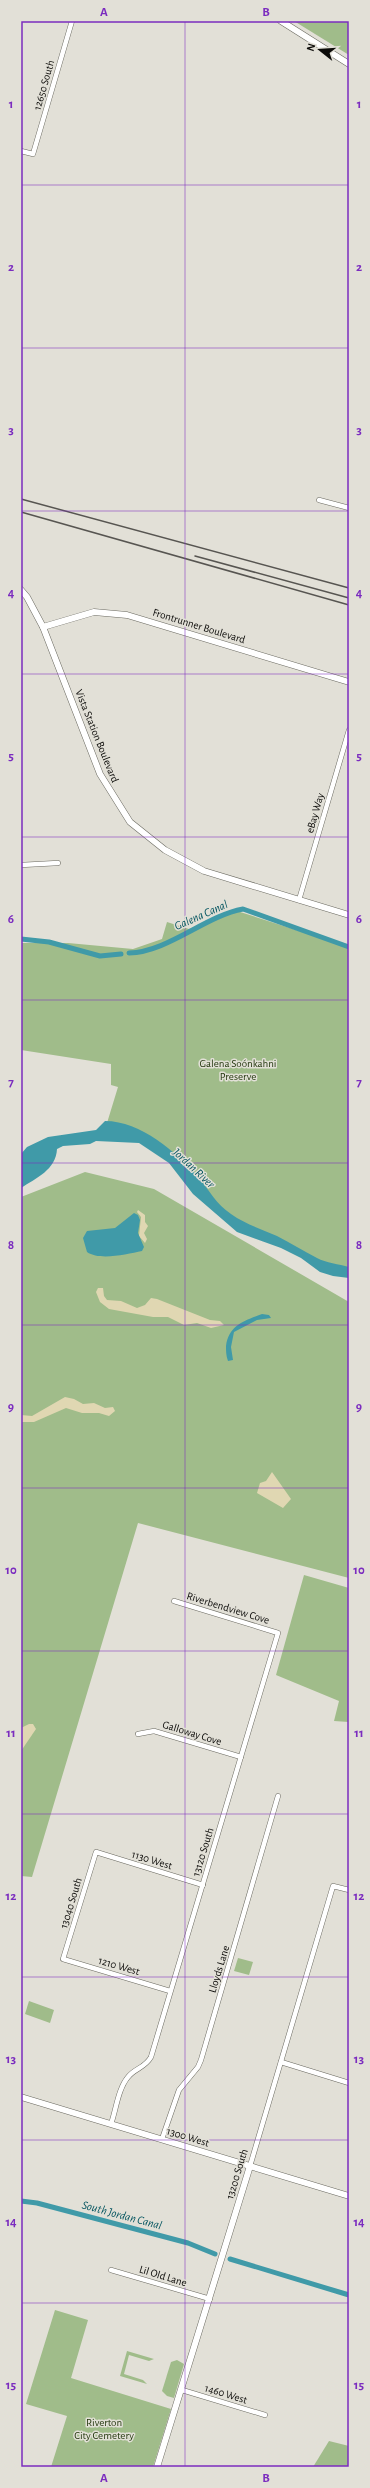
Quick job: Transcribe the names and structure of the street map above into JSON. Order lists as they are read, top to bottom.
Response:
{
  "streets": {
    "street": [
      "12650 South",
      "Frontrunner Boulevard",
      "Vista Station Boulevard",
      "eBay Way",
      "Riverbendview Cove",
      "Galloway Cove",
      "13120 South",
      "1130 West",
      "13040 South",
      "1210 West",
      "Lloyds Lane",
      "1300 West",
      "13200 South",
      "Lil Old Lane",
      "1460 West"
    ]
  },
  "crossings": [
    ["Frontrunner Boulevard", "Vista Station Boulevard"],
    ["Vista Station Boulevard", "eBay Way"],
    ["Riverbendview Cove", "13120 South"],
    ["Galloway Cove", "13120 South"],
    ["13120 South", "1130 West"],
    ["13120 South", "1210 West"],
    ["13120 South", "1300 West"],
    ["1130 West", "13040 South"],
    ["13040 South", "1210 West"],
    ["Lloyds Lane", "1300 West"],
    ["1300 West", "13200 South"],
    ["13200 South", "Lil Old Lane"],
    ["13200 South", "1460 West"]
  ],
  "water": ["Galena Canal", "Jordan River", "South Jordan Canal"],
  "parks": ["Galena Soónkahni Preserve", "Riverton City Cemetery"],
  "north": "left",
  "grid": {
    "columns": ["A", "B"],
    "rows": [
      "1",
      "2",
      "3",
      "4",
      "5",
      "6",
      "7",
      "8",
      "9",
      "10",
      "11",
      "12",
      "13",
      "14",
      "15"
    ]
  }
}
